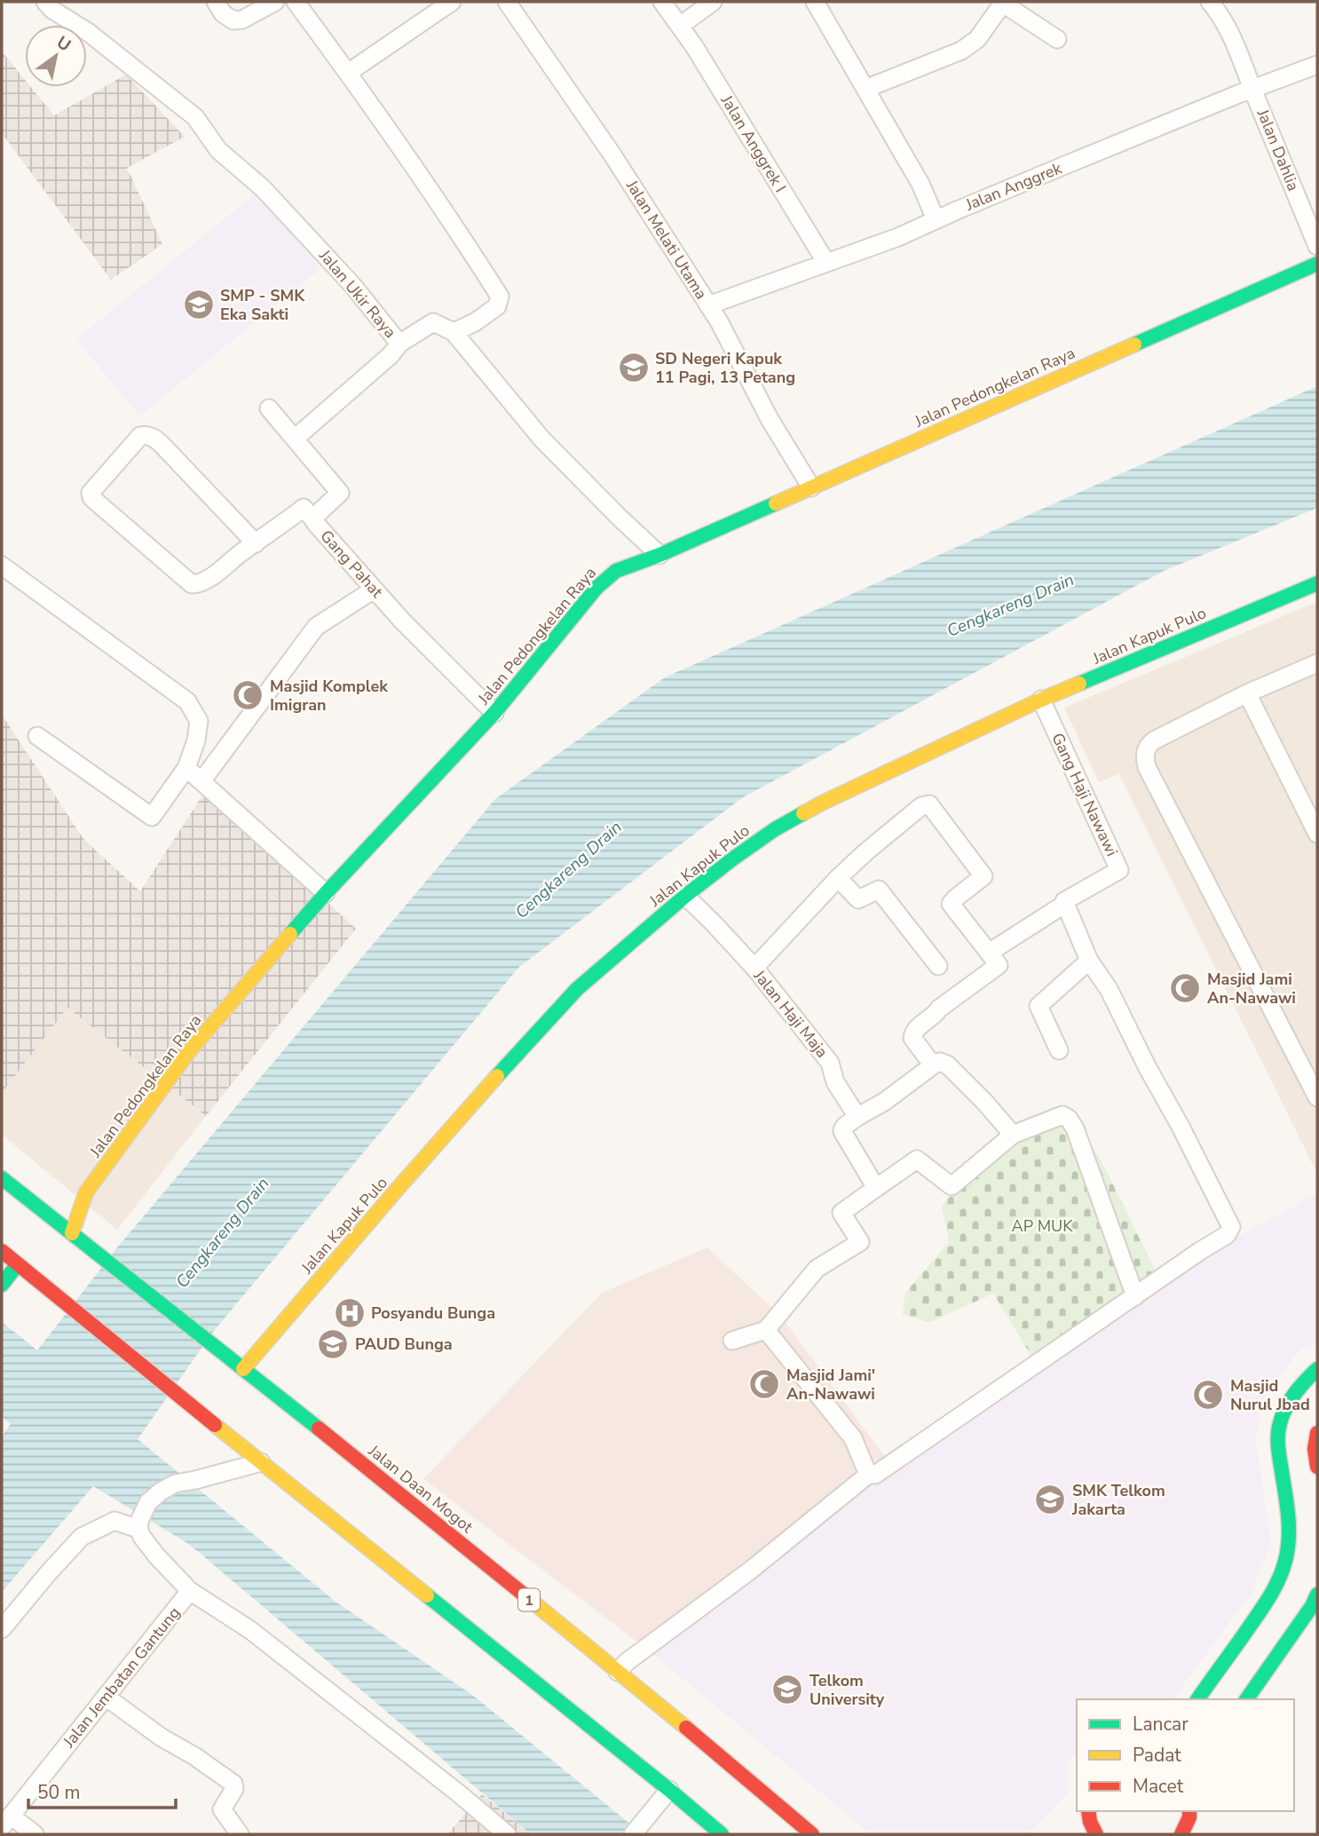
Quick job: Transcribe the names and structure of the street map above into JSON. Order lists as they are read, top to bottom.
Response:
{
  "streets": {
    "main road": [
      "Jalan Pedongkelan Raya",
      "Jalan Kapuk Pulo",
      "Jalan Daan Mogot",
      "1"
    ],
    "street": [
      "Jalan Anggrek I",
      "Jalan Dahlia",
      "Jalan Anggrek",
      "Jalan Melati Utama",
      "Jalan Ukir Raya",
      "Gang Pahat",
      "Gang Haji Nawawi",
      "Jalan Haji Maja",
      "Jalan Jembatan Gantung"
    ]
  },
  "crossings": [
    ["Jalan Anggrek I", "Jalan Anggrek"],
    ["Jalan Dahlia", "Jalan Anggrek"],
    ["Jalan Anggrek", "Jalan Melati Utama"],
    ["Jalan Melati Utama", "Jalan Pedongkelan Raya"],
    ["Jalan Pedongkelan Raya", "Gang Pahat"],
    ["Jalan Pedongkelan Raya", "Jalan Daan Mogot"],
    ["Jalan Kapuk Pulo", "Gang Haji Nawawi"],
    ["Jalan Kapuk Pulo", "Jalan Haji Maja"],
    ["Jalan Kapuk Pulo", "Jalan Daan Mogot"]
  ],
  "water": ["Cengkareng Drain"],
  "parks": ["AP MUK"],
  "places": {
    "school or university": [
      "SMP - SMK Eka Sakti",
      "SD Negeri Kapuk 11 Pagi, 13 Petang",
      "PAUD Bunga",
      "SMK Telkom Jakarta",
      "Telkom University"
    ],
    "mosque": [
      "Masjid Komplek Imigran",
      "Masjid Jami An-Nawawi",
      "Masjid Jami' An-Nawawi",
      "Masjid Nurul Jbad"
    ],
    "hospital": ["Posyandu Bunga"]
  },
  "legend": ["Lancar", "Padat", "Macet"],
  "scale_bar": "50 m",
  "north": "top right"
}
